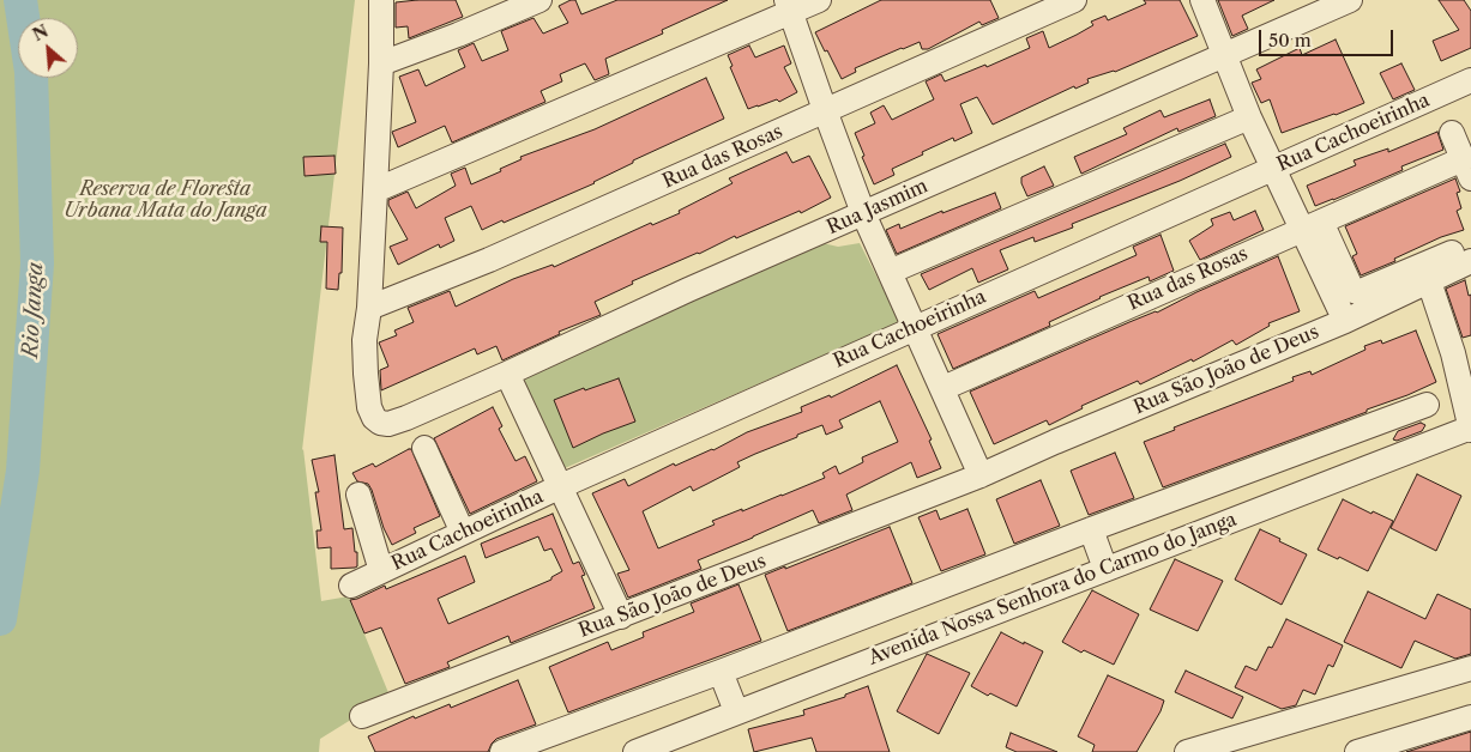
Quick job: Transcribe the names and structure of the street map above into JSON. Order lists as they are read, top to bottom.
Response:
{
  "streets": {
    "street": [
      "Rua Cachoeirinha",
      "Rua das Rosas",
      "Rua Jasmim",
      "Rua São João de Deus",
      "Avenida Nossa Senhora do Carmo do Janga"
    ]
  },
  "crossings": [
    ["Rua das Rosas", "Rua Jasmim"]
  ],
  "water": ["Rio Janga"],
  "parks": ["Reserva de Floresta Urbana Mata do Janga"],
  "scale_bar": "50 m",
  "north": "top left"
}
